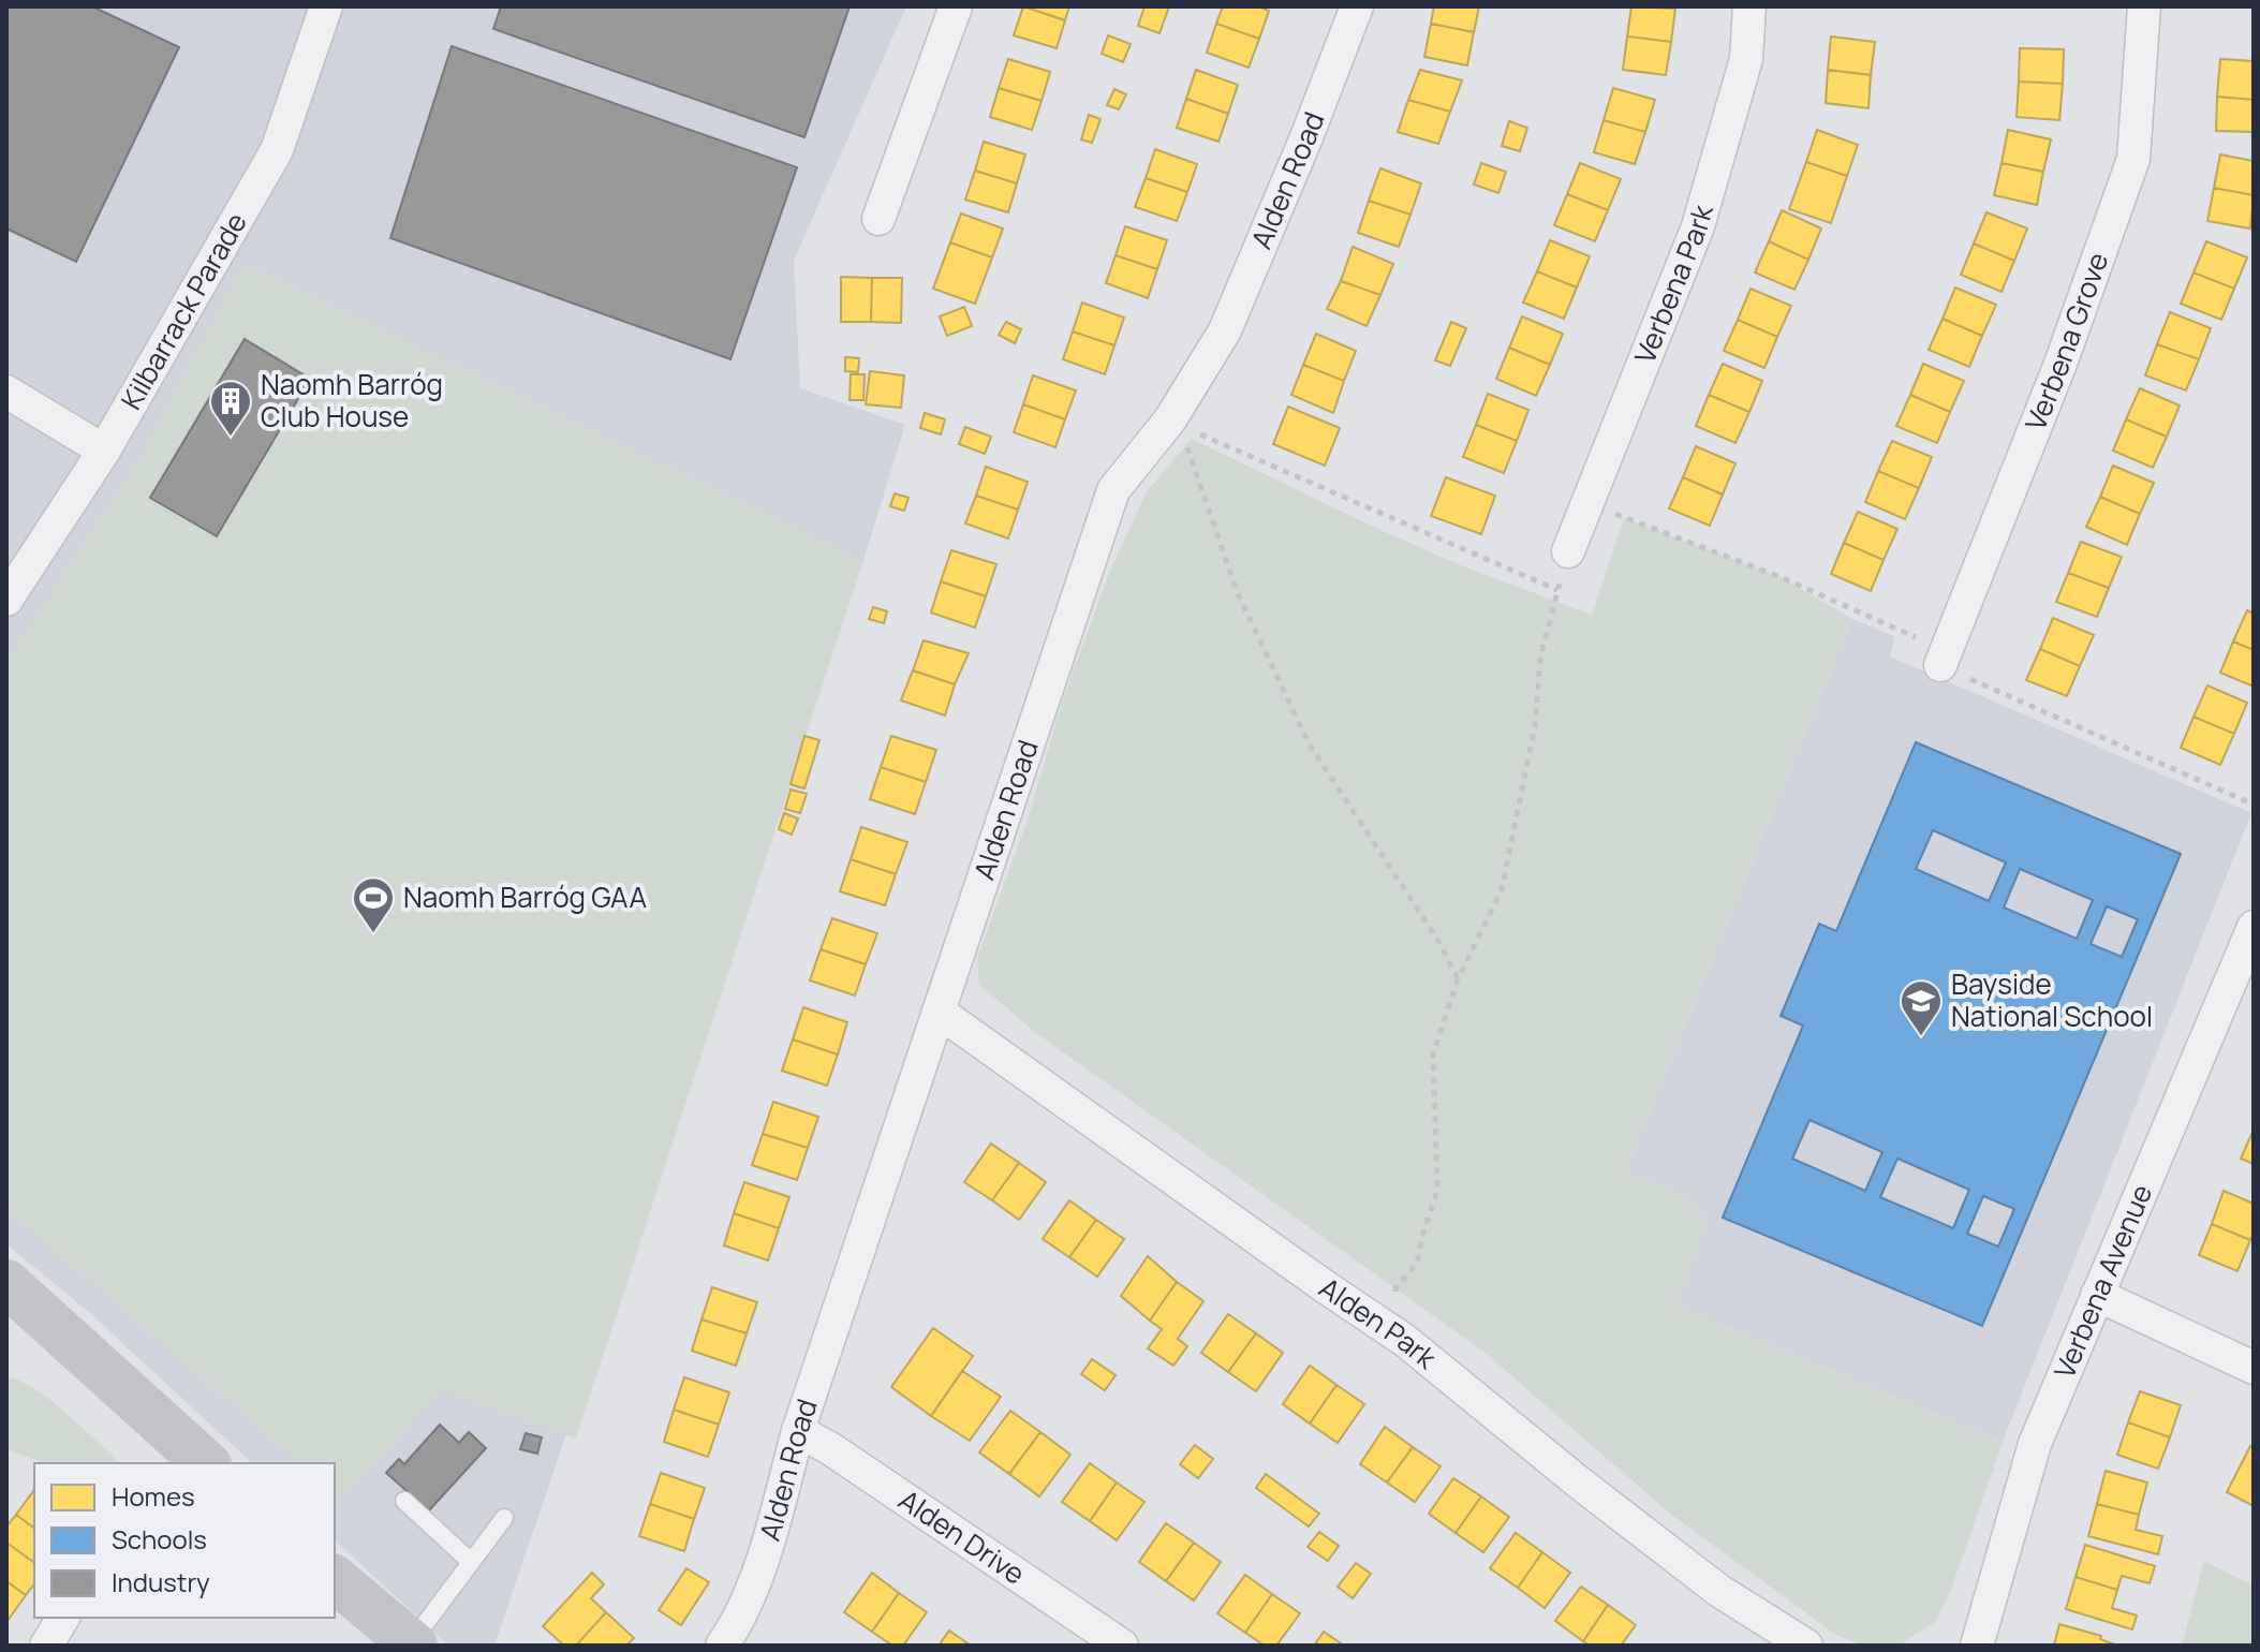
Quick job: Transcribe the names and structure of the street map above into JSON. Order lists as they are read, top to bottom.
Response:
{
  "streets": {
    "street": [
      "Alden Road",
      "Verbena Park",
      "Kilbarrack Parade",
      "Verbena Grove",
      "Verbena Avenue",
      "Alden Park",
      "Alden Drive"
    ]
  },
  "crossings": [
    ["Alden Road", "Alden Park"],
    ["Alden Road", "Alden Drive"]
  ],
  "places": {
    "building": ["Naomh Barróg Club House"],
    "sports": ["Naomh Barróg GAA"],
    "school or university": ["Bayside National School"]
  },
  "legend": ["Homes", "Schools", "Industry"]
}
